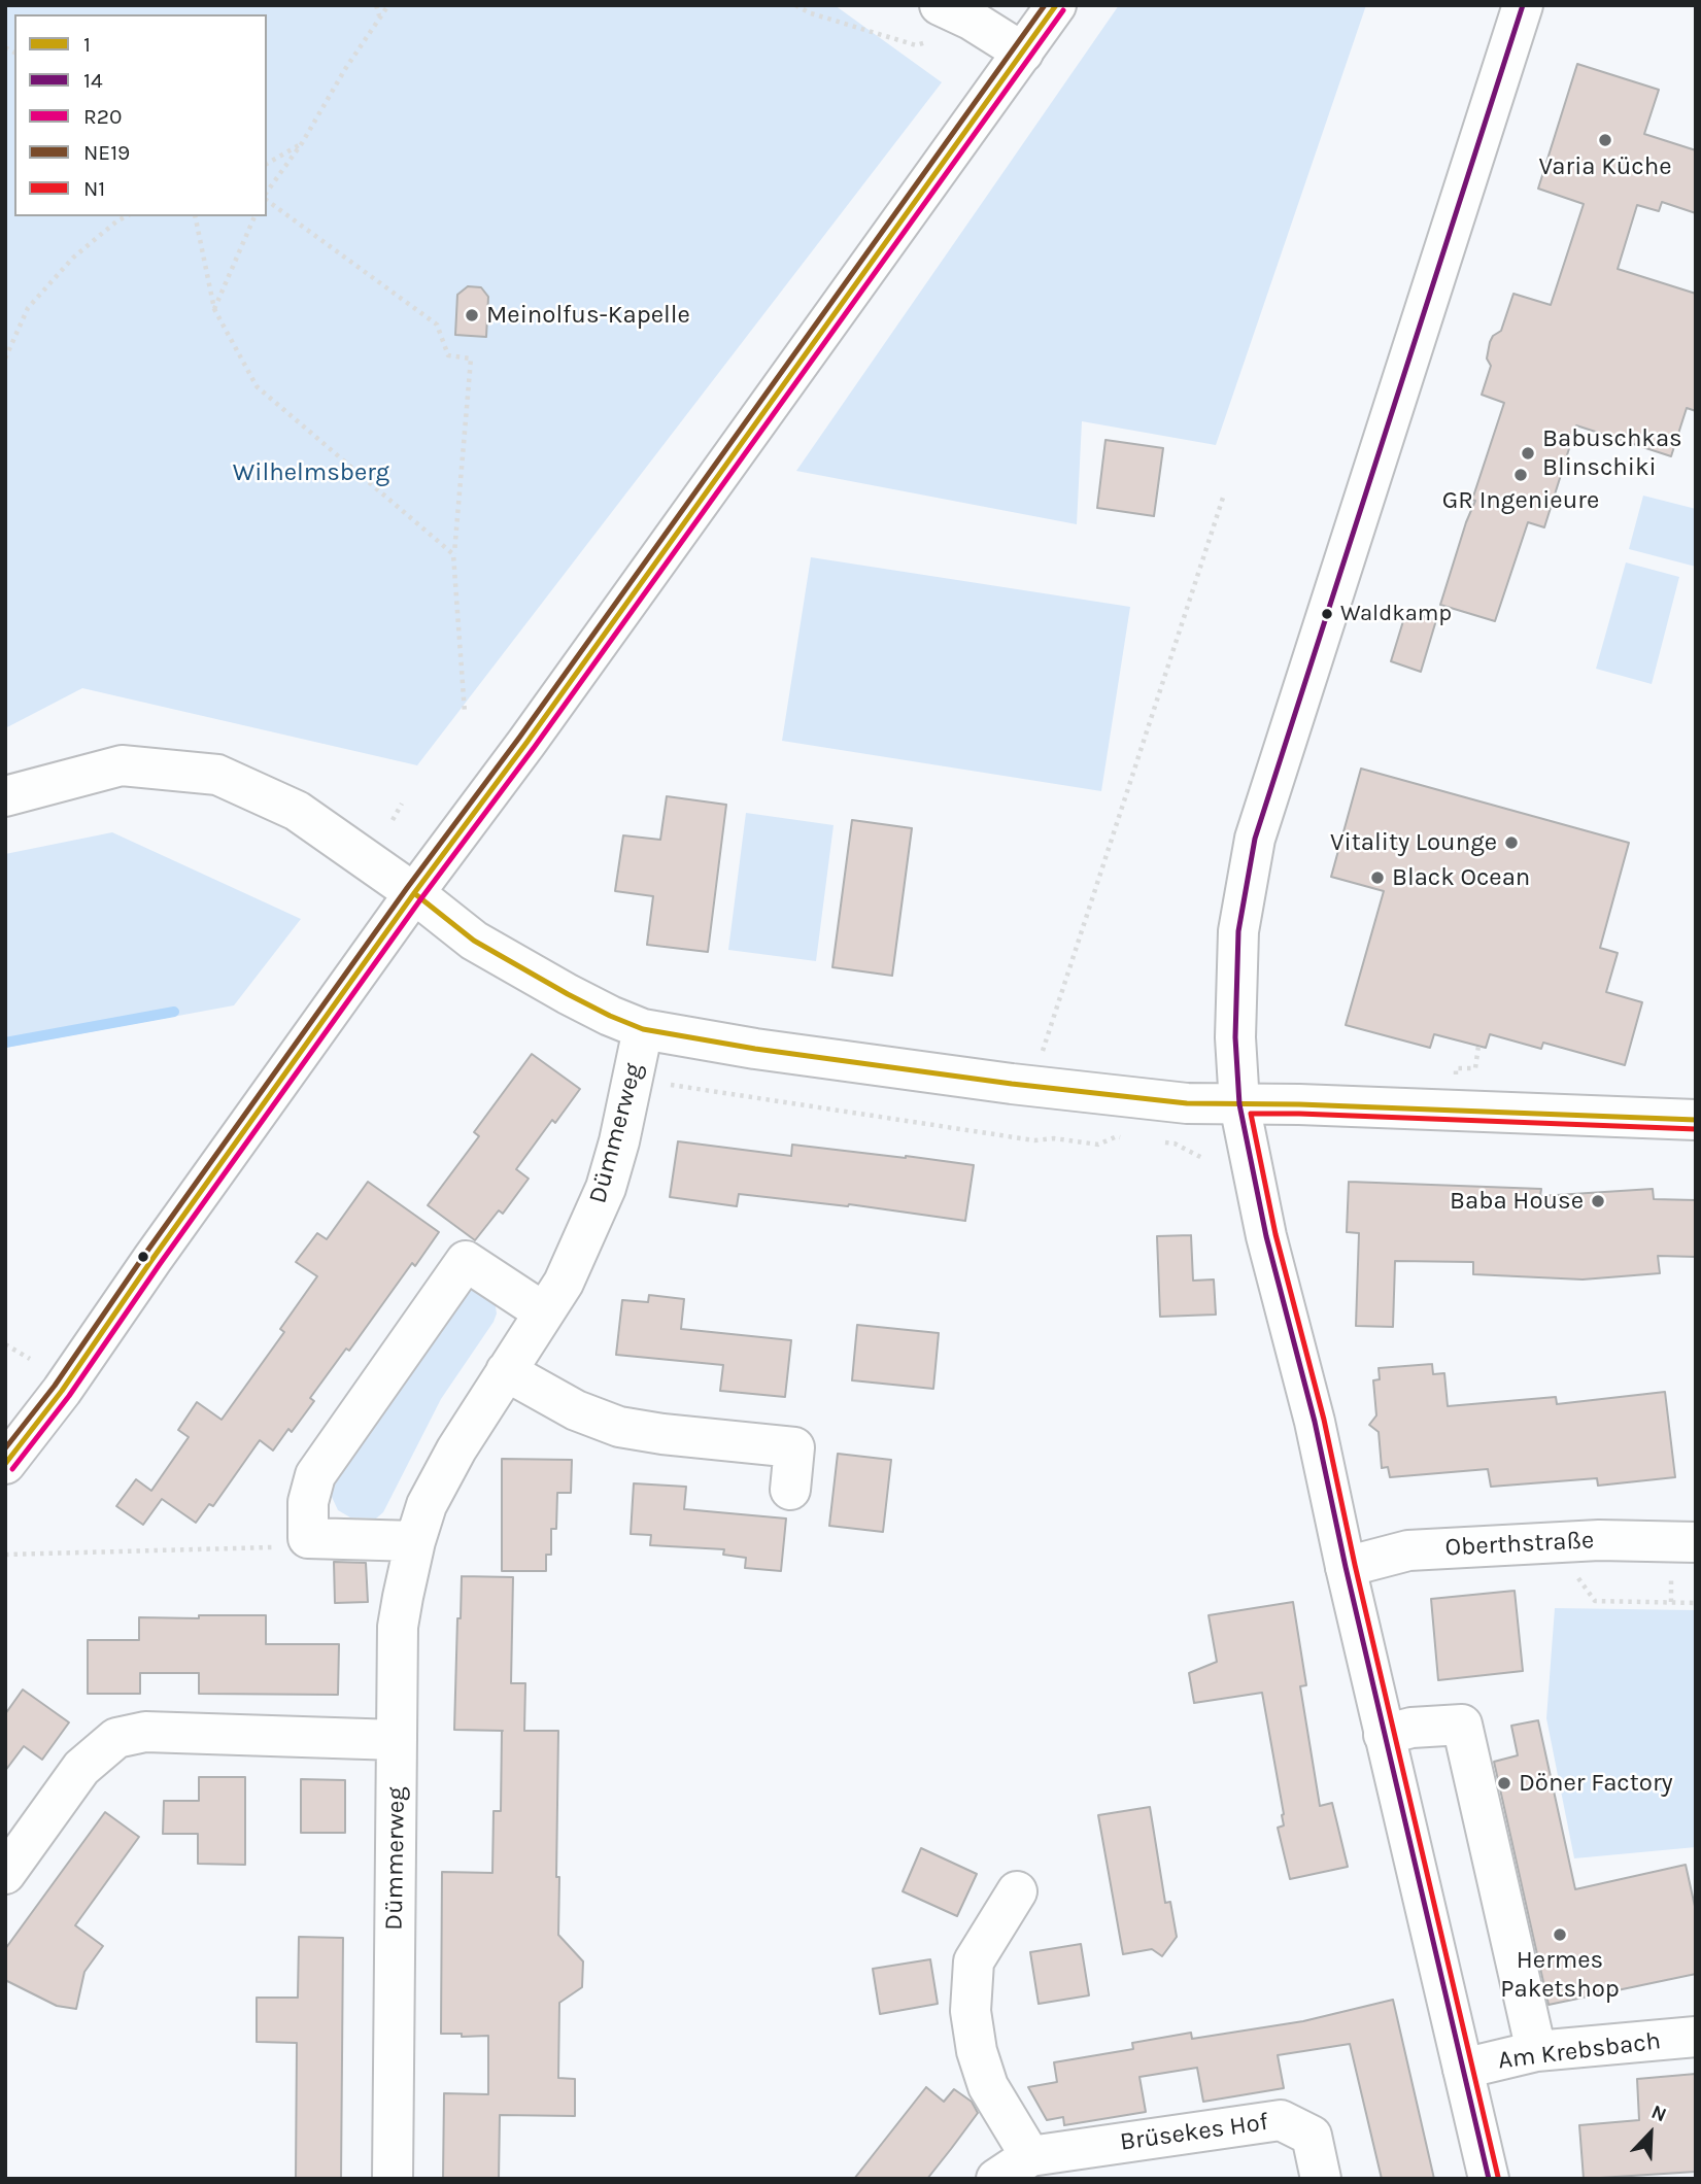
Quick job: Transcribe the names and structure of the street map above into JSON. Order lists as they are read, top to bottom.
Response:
{
  "streets": {
    "street": [
      "Dümmerweg",
      "Oberthstraße",
      "Am Krebsbach",
      "Brüsekes Hof"
    ]
  },
  "parks": ["Wilhelmsberg"],
  "places": [
    "Varia Küche",
    "Meinolfus-Kapelle",
    "Babuschkas Blinschiki",
    "GR Ingenieure",
    "Waldkamp",
    "Vitality Lounge",
    "Black Ocean",
    "Baba House",
    "Döner Factory",
    "Hermes Paketshop"
  ],
  "lines": [
    "transit line 1",
    "transit line 14",
    "transit line NE19",
    "transit line R20",
    "transit line N1"
  ],
  "legend": [
    "1",
    "14",
    "R20",
    "NE19",
    "N1"
  ],
  "north": "top right"
}
